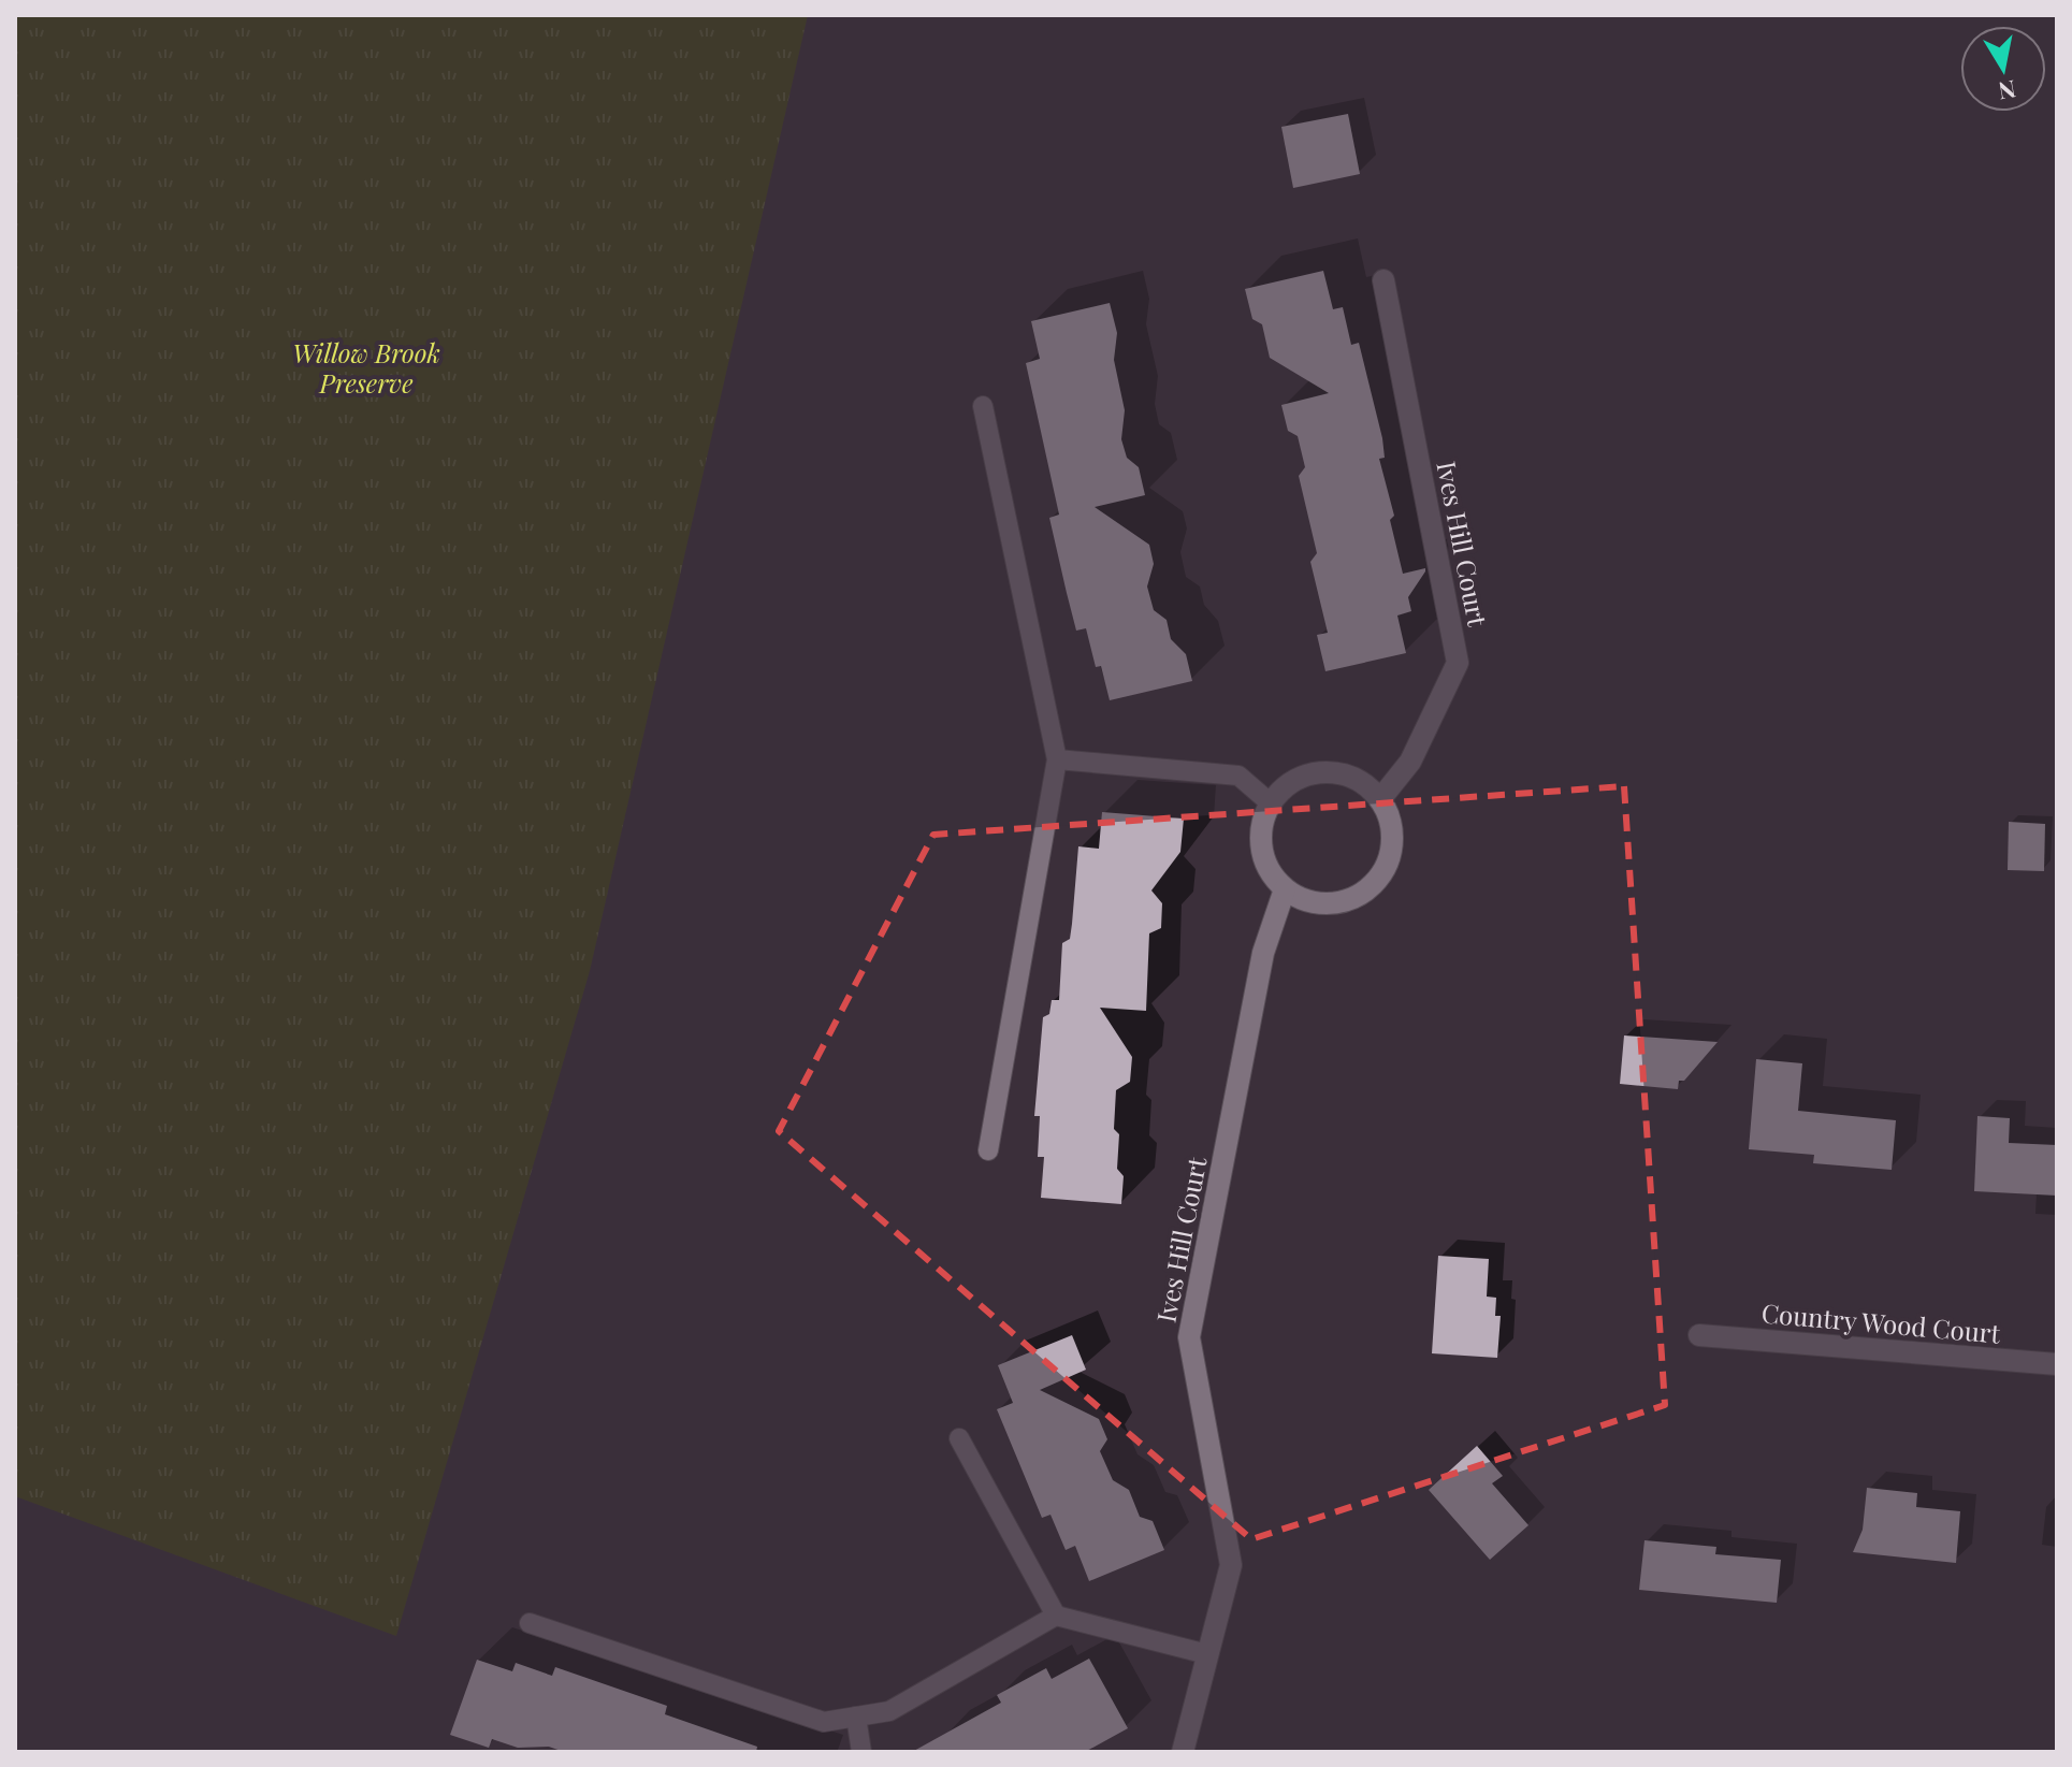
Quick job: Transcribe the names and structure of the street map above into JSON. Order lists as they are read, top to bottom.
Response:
{
  "streets": {
    "street": ["Ives Hill Court", "Country Wood Court"]
  },
  "parks": ["Willow Brook Preserve"],
  "north": "bottom"
}
